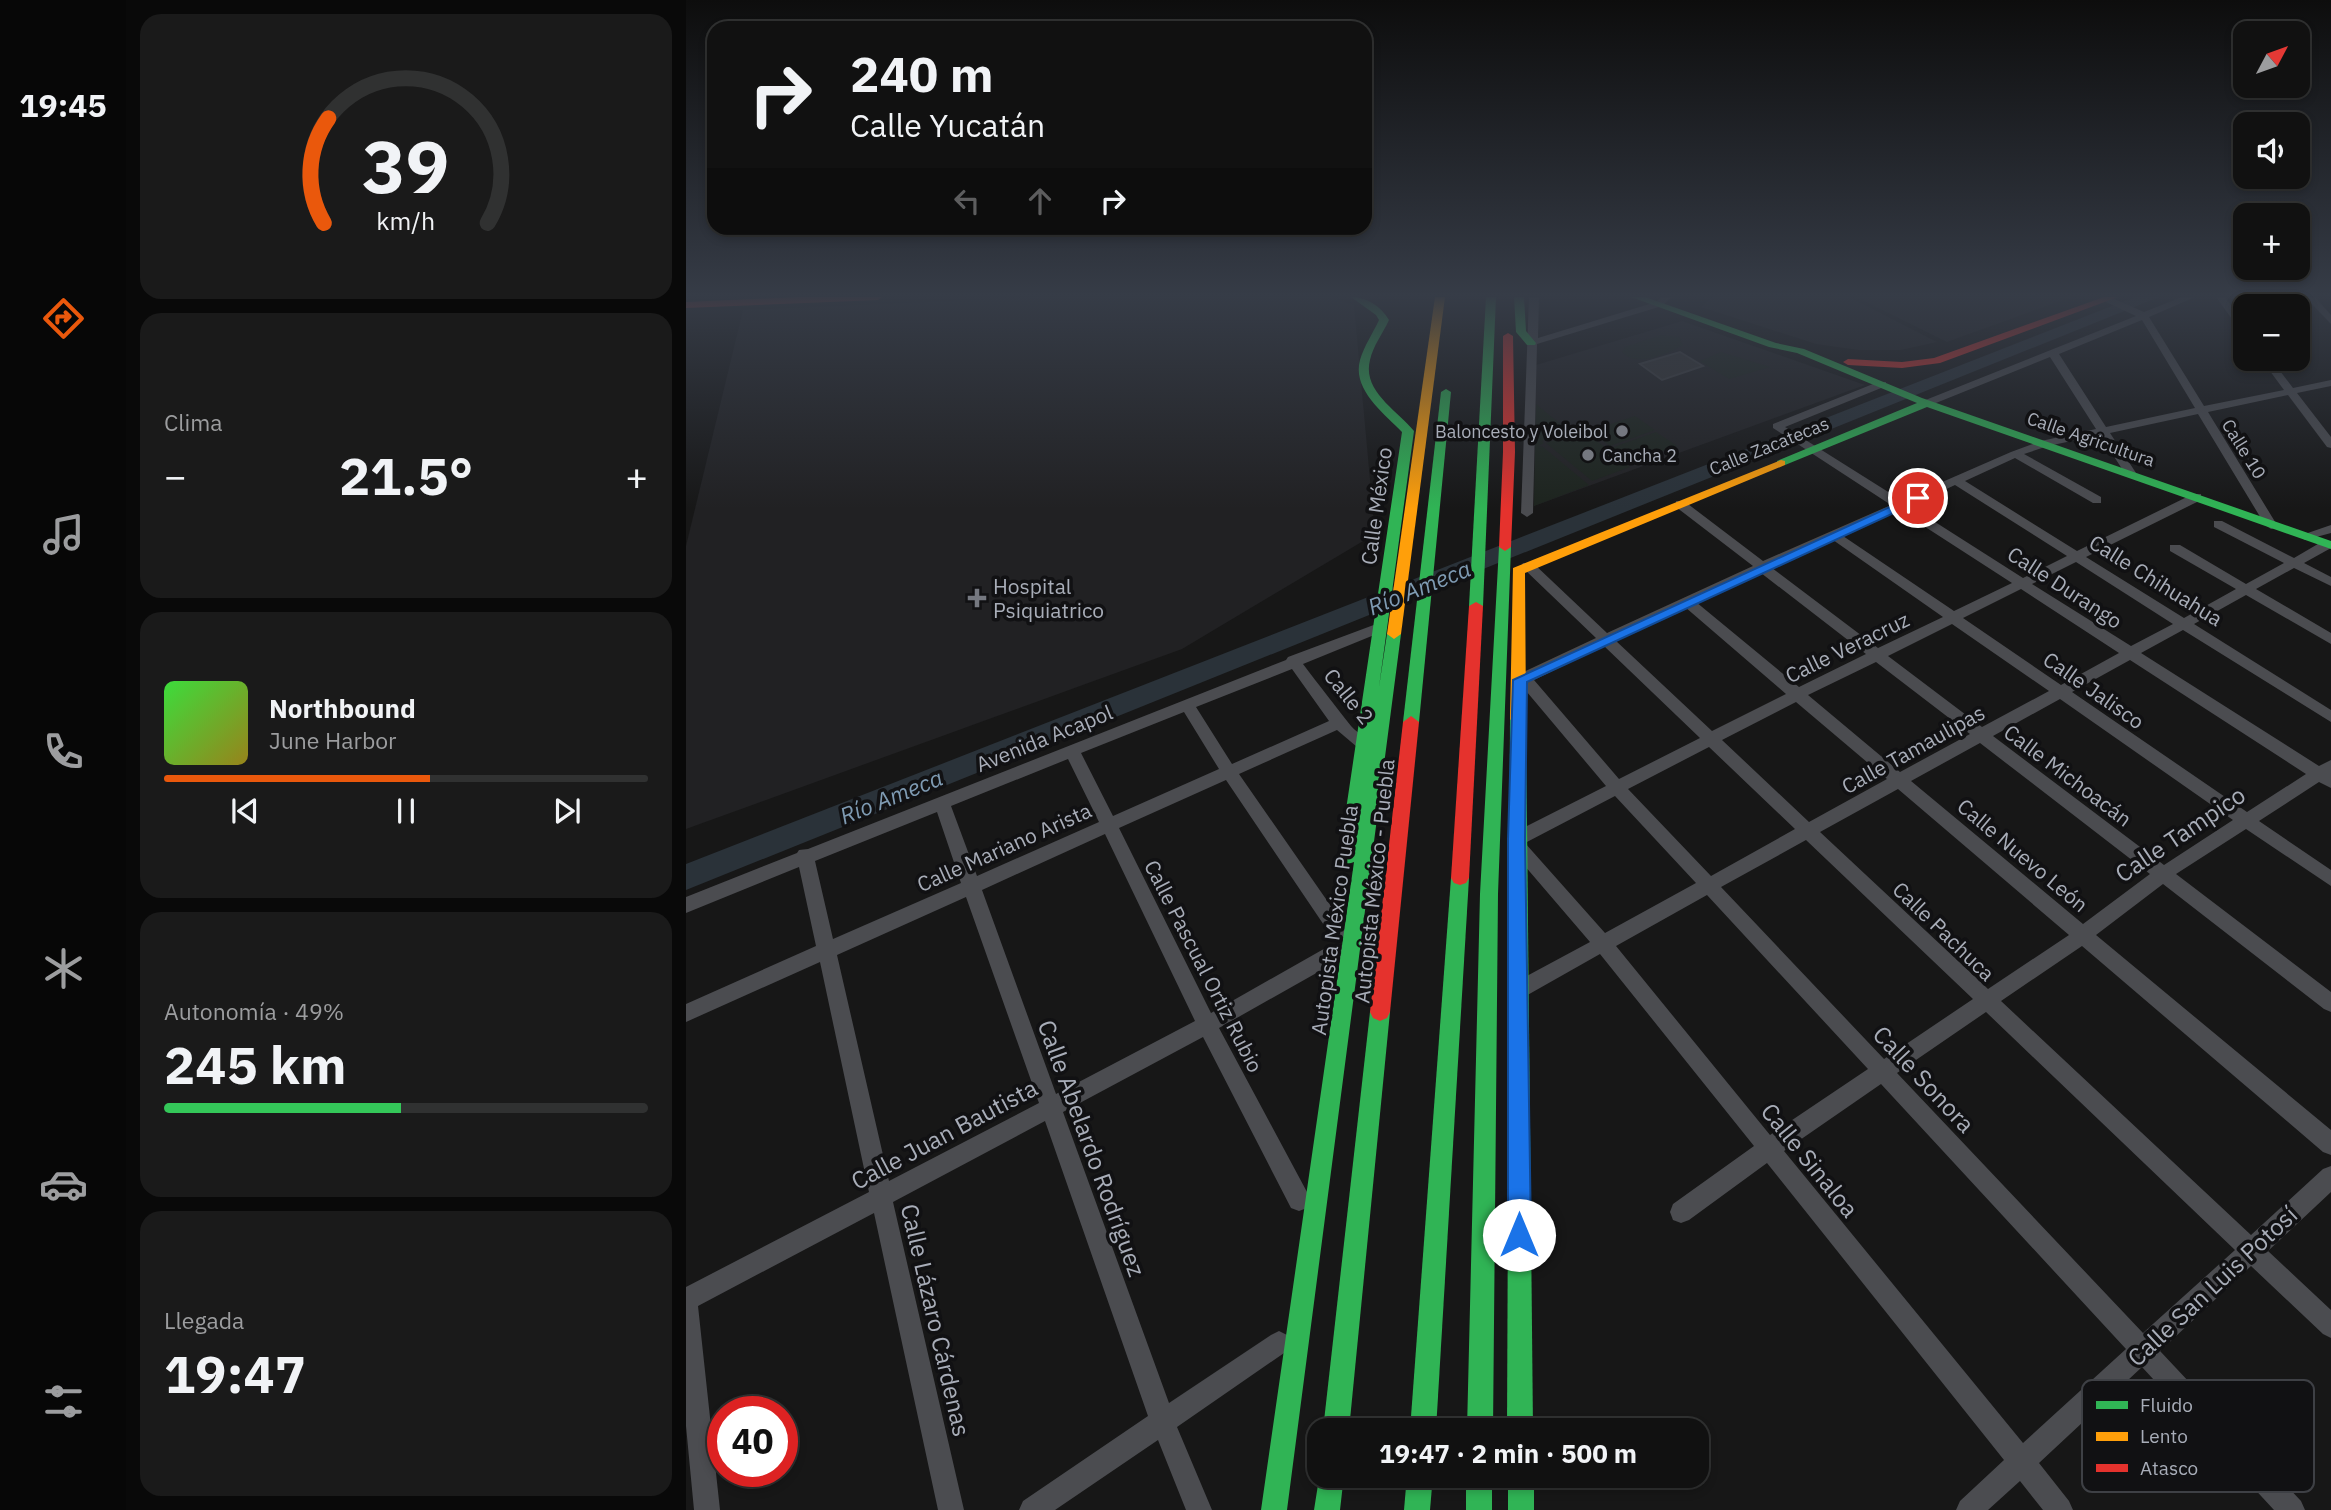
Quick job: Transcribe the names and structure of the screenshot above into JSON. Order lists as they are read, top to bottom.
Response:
{
  "streets": {
    "main road": [
      "Calle Agricultura",
      "Calle Zacatecas",
      "Calle México",
      "Autopista México - Puebla",
      "Autopista México Puebla"
    ],
    "street": [
      "Calle 10",
      "Calle Chihuahua",
      "Calle Durango",
      "Calle Veracruz",
      "Calle Jalisco",
      "Calle 2",
      "Avenida Acapol",
      "Calle Tamaulipas",
      "Calle Michoacán",
      "Calle Tampico",
      "Calle Mariano Arista",
      "Calle Nuevo León",
      "Calle Pachuca",
      "Calle Pascual Ortiz Rubio",
      "Calle Sonora",
      "Calle Juan Bautista",
      "Calle Abelardo Rodríguez",
      "Calle Sinaloa",
      "Calle San Luis Potosí",
      "Calle Lázaro Cárdenas"
    ]
  },
  "crossings": [
    ["Calle Agricultura", "Calle Zacatecas"],
    ["Calle Agricultura", "Calle 10"],
    ["Calle Agricultura", "Calle Durango"],
    ["Calle Agricultura", "Calle Veracruz"],
    ["Calle Agricultura", "Calle Tamaulipas"],
    ["Calle Zacatecas", "Calle Durango"],
    ["Calle Zacatecas", "Calle Michoacán"],
    ["Calle Zacatecas", "Calle Pachuca"],
    ["Calle México", "Autopista México Puebla"],
    ["Calle Chihuahua", "Calle Veracruz"],
    ["Calle Chihuahua", "Calle Tamaulipas"],
    ["Calle Durango", "Calle Veracruz"],
    ["Calle Durango", "Calle Tamaulipas"],
    ["Calle Durango", "Calle Tampico"],
    ["Calle Veracruz", "Calle Jalisco"],
    ["Calle Veracruz", "Calle Michoacán"],
    ["Calle Veracruz", "Calle Nuevo León"],
    ["Calle Veracruz", "Calle Pachuca"],
    ["Calle Veracruz", "Calle Sonora"],
    ["Calle Veracruz", "Calle Sinaloa"],
    ["Calle Jalisco", "Calle Tamaulipas"],
    ["Calle Jalisco", "Calle Tampico"],
    ["Calle 2", "Avenida Acapol"],
    ["Calle 2", "Calle Mariano Arista"],
    ["Calle 2", "Autopista México Puebla"],
    ["Avenida Acapol", "Autopista México Puebla"],
    ["Avenida Acapol", "Calle Pascual Ortiz Rubio"],
    ["Avenida Acapol", "Calle Abelardo Rodríguez"],
    ["Avenida Acapol", "Calle Lázaro Cárdenas"],
    ["Calle Tamaulipas", "Calle Michoacán"],
    ["Calle Tamaulipas", "Calle Nuevo León"],
    ["Calle Tamaulipas", "Calle Pachuca"],
    ["Calle Tamaulipas", "Calle Sonora"],
    ["Calle Tamaulipas", "Calle Sinaloa"],
    ["Calle Michoacán", "Calle Tampico"],
    ["Calle Tampico", "Calle Nuevo León"],
    ["Calle Tampico", "Calle Pachuca"],
    ["Calle Tampico", "Calle Sonora"],
    ["Calle Tampico", "Calle Sinaloa"],
    ["Calle Mariano Arista", "Calle Pascual Ortiz Rubio"],
    ["Calle Mariano Arista", "Calle Abelardo Rodríguez"],
    ["Calle Mariano Arista", "Calle Lázaro Cárdenas"],
    ["Autopista México Puebla", "Calle Pascual Ortiz Rubio"],
    ["Autopista México Puebla", "Calle Juan Bautista"],
    ["Calle Pachuca", "Calle San Luis Potosí"],
    ["Calle Pascual Ortiz Rubio", "Calle Juan Bautista"],
    ["Calle Sonora", "Calle San Luis Potosí"],
    ["Calle Juan Bautista", "Calle Abelardo Rodríguez"],
    ["Calle Juan Bautista", "Calle Lázaro Cárdenas"],
    ["Calle Sinaloa", "Calle San Luis Potosí"]
  ],
  "water": ["Río Ameca"],
  "places": {
    "other": ["Baloncesto y Voleibol", "Cancha 2"],
    "health": ["Hospital Psiquiatrico"]
  },
  "legend": ["Fluido", "Lento", "Atasco"],
  "north": "top right",
  "page": {
    "tabs": "19:45",
    "map_buttons": ["+", "−"],
    "turn": ["240 m", "Calle Yucatán"],
    "tile": [
      "Clima",
      ["Autonomía · 49%", "245 km"],
      ["Llegada", "19:47"]
    ],
    "heat": ["−", "21.5°", "+"],
    "song": ["Northbound", "June Harbor"],
    "limit": "40",
    "trip": "19:47 · 2 min · 500 m",
    "gauge": ["39", "km/h"]
  }
}
